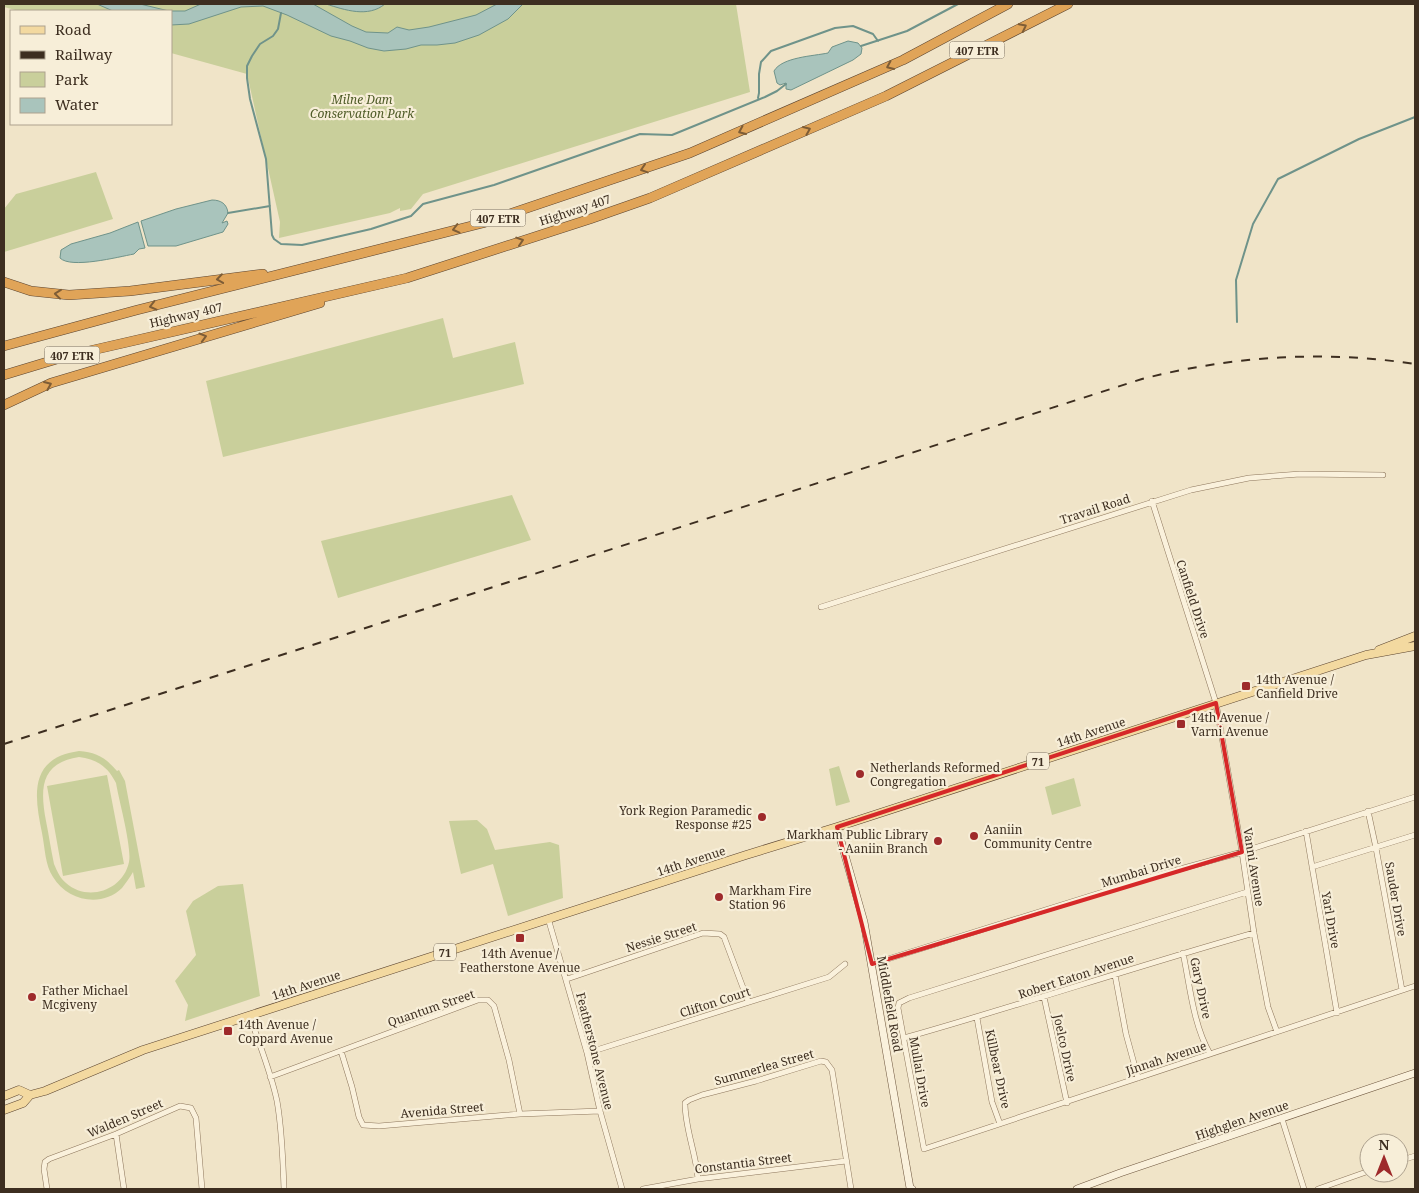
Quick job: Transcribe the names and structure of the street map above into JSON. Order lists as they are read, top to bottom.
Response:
{
  "streets": {
    "highway": ["407 ETR", "Highway 407"],
    "main road": [
      "14th Avenue",
      "71",
      "Middlefield Road",
      "Highglen Avenue"
    ],
    "street": [
      "Travail Road",
      "Canfield Drive",
      "Vanni Avenue",
      "Mumbai Drive",
      "Sauder Drive",
      "Yarl Drive",
      "Nessie Street",
      "Robert Eaton Avenue",
      "Gary Drive",
      "Clifton Court",
      "Quantum Street",
      "Joelco Drive",
      "Featherstone Avenue",
      "Jinnah Avenue",
      "Summerlea Street",
      "Killbear Drive",
      "Mullai Drive",
      "Avenida Street",
      "Walden Street",
      "Constantia Street"
    ]
  },
  "crossings": [
    ["Travail Road", "Canfield Drive"],
    ["Canfield Drive", "14th Avenue"],
    ["Canfield Drive", "Vanni Avenue"],
    ["14th Avenue", "Vanni Avenue"],
    ["14th Avenue", "Middlefield Road"],
    ["14th Avenue", "Featherstone Avenue"],
    ["Vanni Avenue", "Mumbai Drive"],
    ["Vanni Avenue", "Robert Eaton Avenue"],
    ["Vanni Avenue", "Jinnah Avenue"],
    ["Vanni Avenue", "Mullai Drive"],
    ["Mumbai Drive", "Sauder Drive"],
    ["Mumbai Drive", "Yarl Drive"],
    ["Mumbai Drive", "Middlefield Road"],
    ["Sauder Drive", "Jinnah Avenue"],
    ["Yarl Drive", "Jinnah Avenue"],
    ["Nessie Street", "Clifton Court"],
    ["Nessie Street", "Featherstone Avenue"],
    ["Robert Eaton Avenue", "Gary Drive"],
    ["Robert Eaton Avenue", "Joelco Drive"],
    ["Robert Eaton Avenue", "Killbear Drive"],
    ["Robert Eaton Avenue", "Mullai Drive"],
    ["Gary Drive", "Jinnah Avenue"],
    ["Clifton Court", "Featherstone Avenue"],
    ["Quantum Street", "Avenida Street"],
    ["Joelco Drive", "Jinnah Avenue"],
    ["Featherstone Avenue", "Avenida Street"],
    ["Jinnah Avenue", "Killbear Drive"],
    ["Jinnah Avenue", "Mullai Drive"],
    ["Summerlea Street", "Constantia Street"]
  ],
  "parks": ["Milne Dam Conservation Park"],
  "places": {
    "transit": [
      "14th Avenue / Canfield Drive",
      "14th Avenue / Varni Avenue",
      "14th Avenue / Featherstone Avenue",
      "14th Avenue / Coppard Avenue"
    ],
    "other": [
      "Netherlands Reformed Congregation",
      "York Region Paramedic Response #25",
      "Aaniin Community Centre",
      "Markham Public Library - Aaniin Branch",
      "Markham Fire Station 96",
      "Father Michael Mcgiveny"
    ]
  },
  "legend": [
    "Road",
    "Railway",
    "Park",
    "Water"
  ],
  "north": "top"
}
